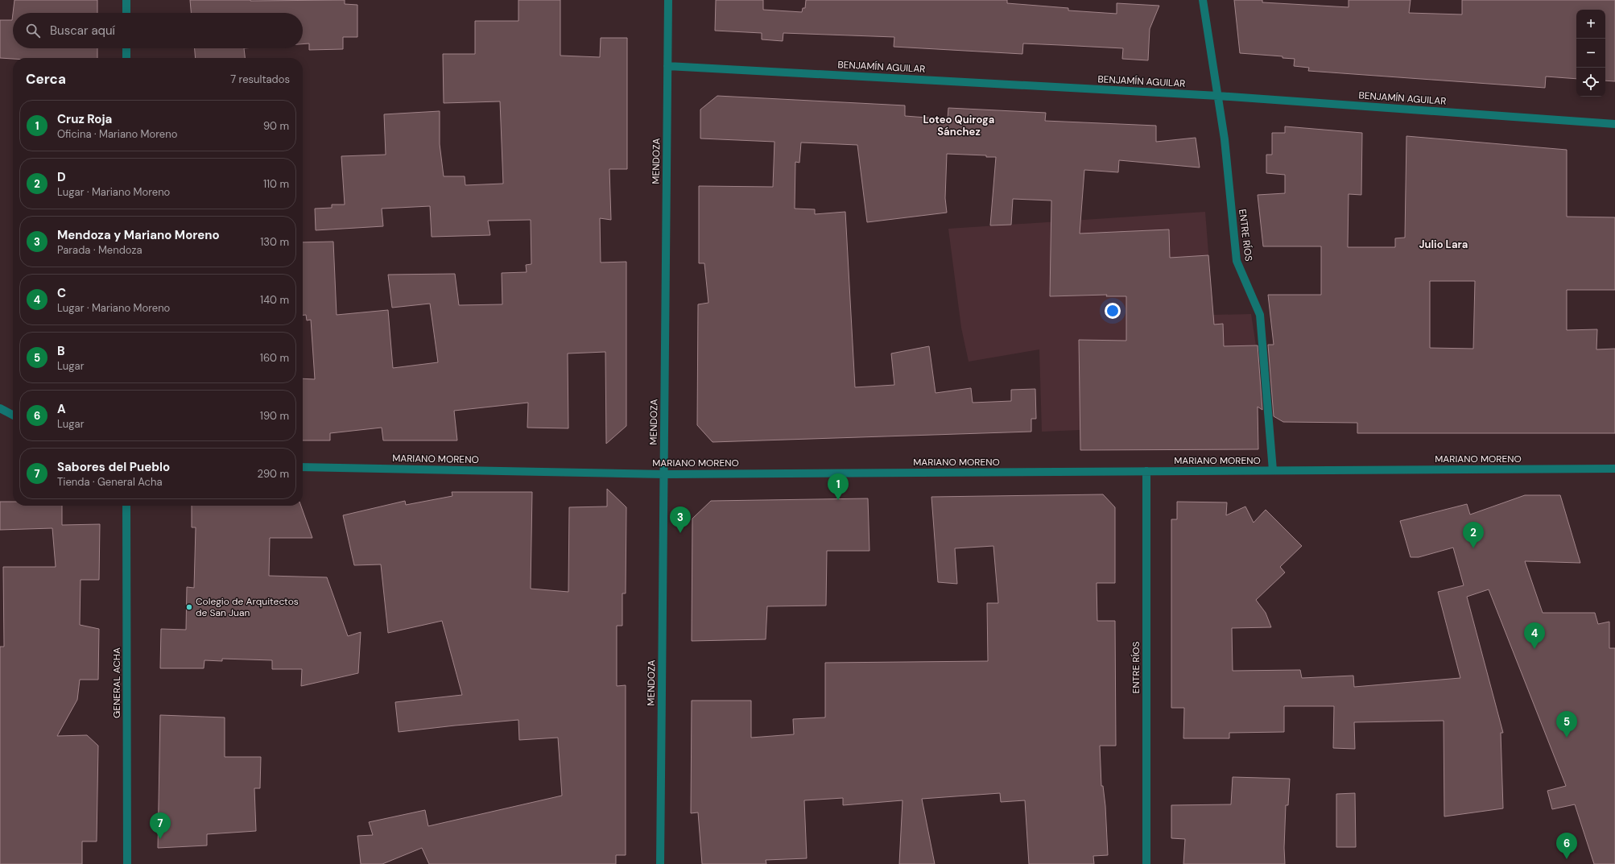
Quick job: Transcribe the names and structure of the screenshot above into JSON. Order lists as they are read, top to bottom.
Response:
{
  "streets": {
    "street": [
      "BENJAMÍN AGUILAR",
      "MENDOZA",
      "ENTRE RÍOS",
      "MARIANO MORENO",
      "GENERAL ACHA"
    ]
  },
  "crossings": [
    ["BENJAMÍN AGUILAR", "MENDOZA"],
    ["BENJAMÍN AGUILAR", "ENTRE RÍOS"],
    ["MENDOZA", "MARIANO MORENO"],
    ["ENTRE RÍOS", "MARIANO MORENO"]
  ],
  "districts": ["Loteo Quiroga Sánchez", "Julio Lara"],
  "places": ["Colegio de Arquitectos de San Juan"],
  "page": {
    "map_buttons": ["+", "−"],
    "search": "Buscar aquí",
    "heading": ["Cerca", "7 resultados"],
    "list": [
      {
        "mark": "1",
        "name": "Cruz Roja",
        "note": "Oficina · Mariano Moreno",
        "value": "90 m"
      },
      {
        "mark": "2",
        "name": "D",
        "note": "Lugar · Mariano Moreno",
        "value": "110 m"
      },
      {
        "mark": "3",
        "name": "Mendoza y Mariano Moreno",
        "note": "Parada · Mendoza",
        "value": "130 m"
      },
      {
        "mark": "4",
        "name": "C",
        "note": "Lugar · Mariano Moreno",
        "value": "140 m"
      },
      {
        "mark": "5",
        "name": "B",
        "note": "Lugar",
        "value": "160 m"
      },
      {
        "mark": "6",
        "name": "A",
        "note": "Lugar",
        "value": "190 m"
      },
      {
        "mark": "7",
        "name": "Sabores del Pueblo",
        "note": "Tienda · General Acha",
        "value": "290 m"
      }
    ],
    "pins": [
      "1",
      "3",
      "2",
      "4",
      "5",
      "7",
      "6"
    ]
  }
}
